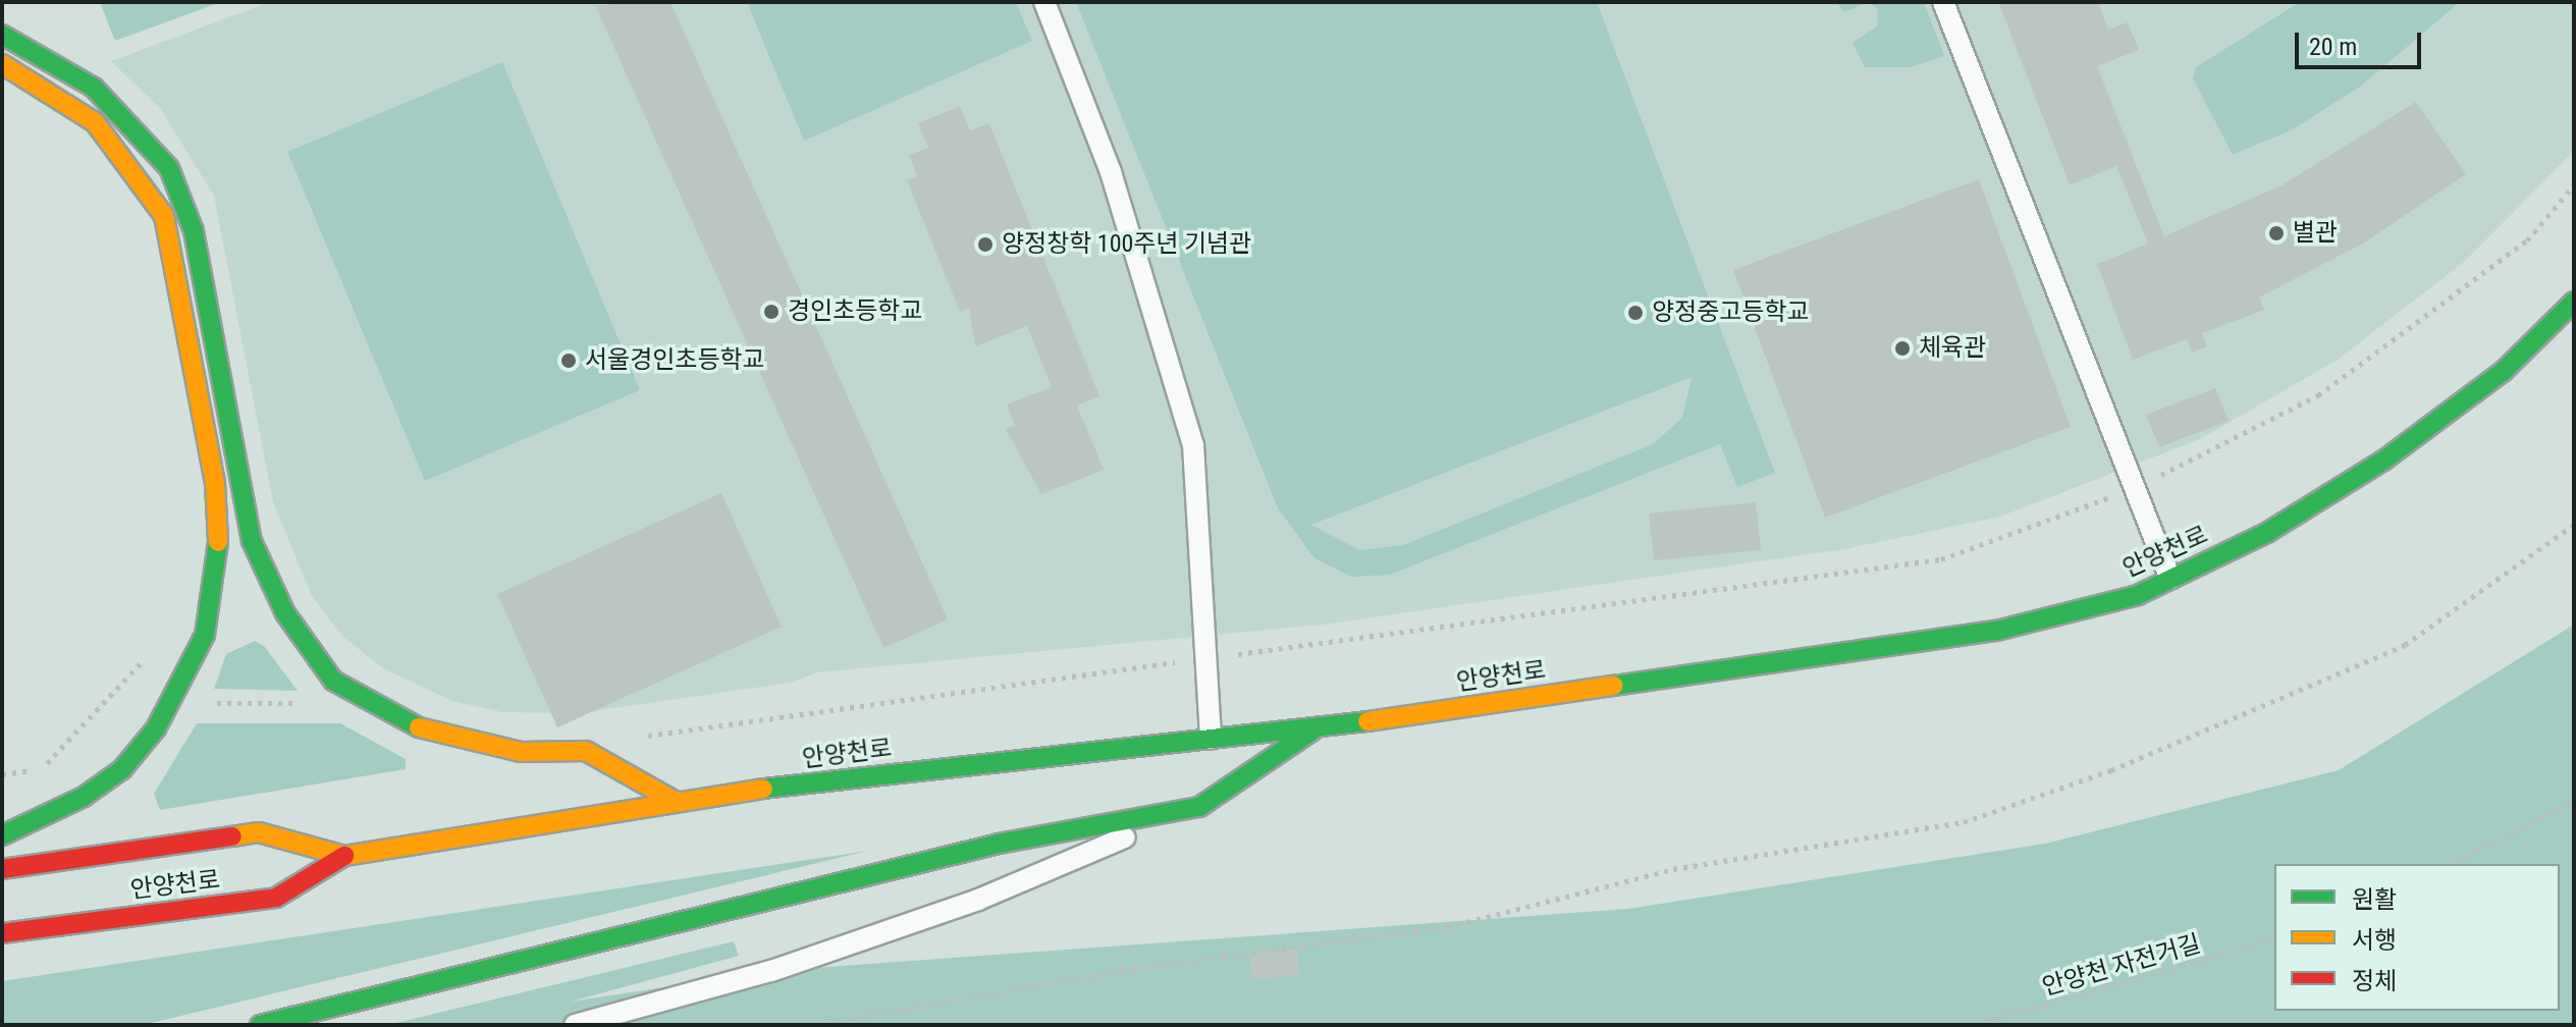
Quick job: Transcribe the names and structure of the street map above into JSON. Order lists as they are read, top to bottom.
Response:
{
  "streets": {
    "main road": ["안양천로"],
    "path": ["안양천 자전거길"]
  },
  "places": [
    "별관",
    "양정창학 100주년 기념관",
    "경인초등학교",
    "양정중고등학교",
    "체육관",
    "서울경인초등학교"
  ],
  "legend": ["원활", "서행", "정체"],
  "scale_bar": "20 m"
}
